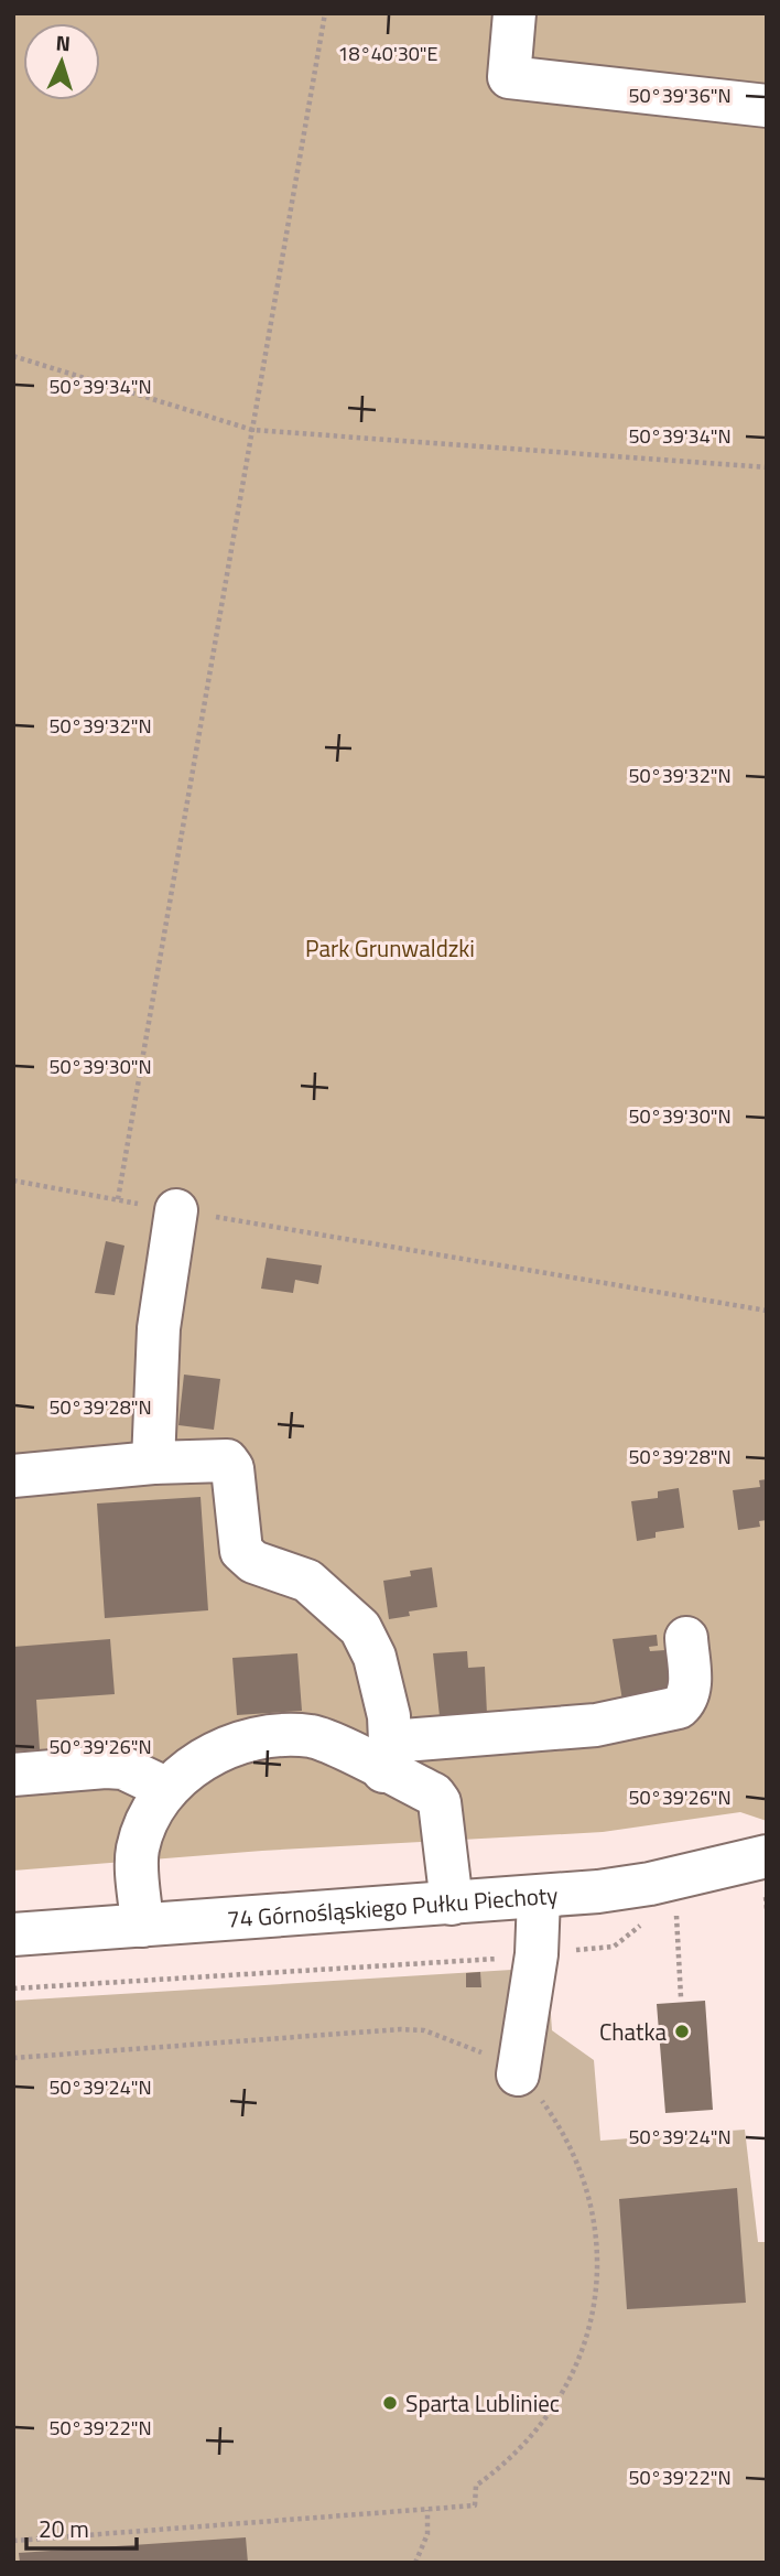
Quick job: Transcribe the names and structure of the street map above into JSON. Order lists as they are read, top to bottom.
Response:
{
  "streets": {
    "street": ["74 Górnośląskiego Pułku Piechoty"]
  },
  "parks": ["Park Grunwaldzki"],
  "places": ["Chatka", "Sparta Lubliniec"],
  "scale_bar": "20 m",
  "north": "top",
  "coordinates": [
    "18°40'30\"E",
    "50°39'36\"N",
    "50°39'34\"N",
    "50°39'32\"N",
    "50°39'30\"N",
    "50°39'28\"N",
    "50°39'26\"N",
    "50°39'24\"N",
    "50°39'22\"N"
  ]
}
